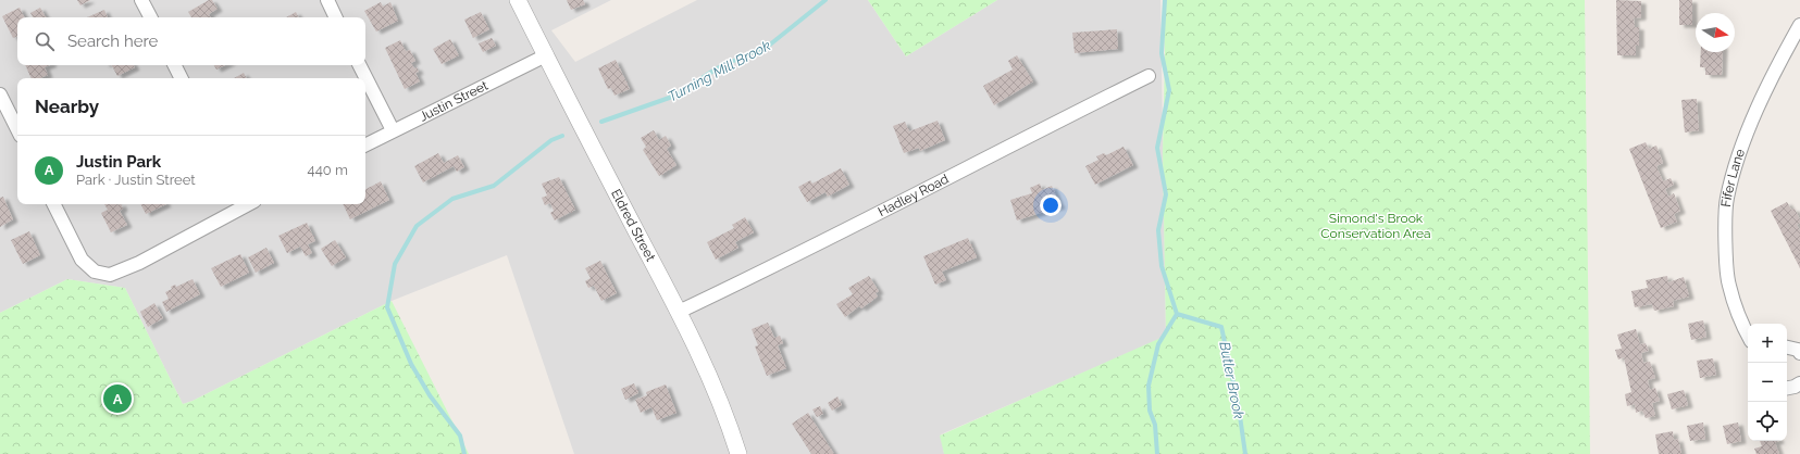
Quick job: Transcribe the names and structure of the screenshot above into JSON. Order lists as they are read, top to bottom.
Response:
{
  "streets": {
    "street": [
      "Justin Street",
      "Fifer Lane",
      "Hadley Road",
      "Eldred Street"
    ]
  },
  "crossings": [
    ["Justin Street", "Eldred Street"],
    ["Hadley Road", "Eldred Street"]
  ],
  "water": ["Turning Mill Brook", "Butler Brook"],
  "parks": ["Simond's Brook Conservation Area"],
  "north": "right",
  "page": {
    "search": "Search here",
    "heading": "Nearby",
    "list": [
      {
        "mark": "A",
        "name": "Justin Park",
        "note": "Park · Justin Street",
        "value": "440 m"
      }
    ],
    "map_buttons": ["+", "−"],
    "pins": "A"
  }
}
